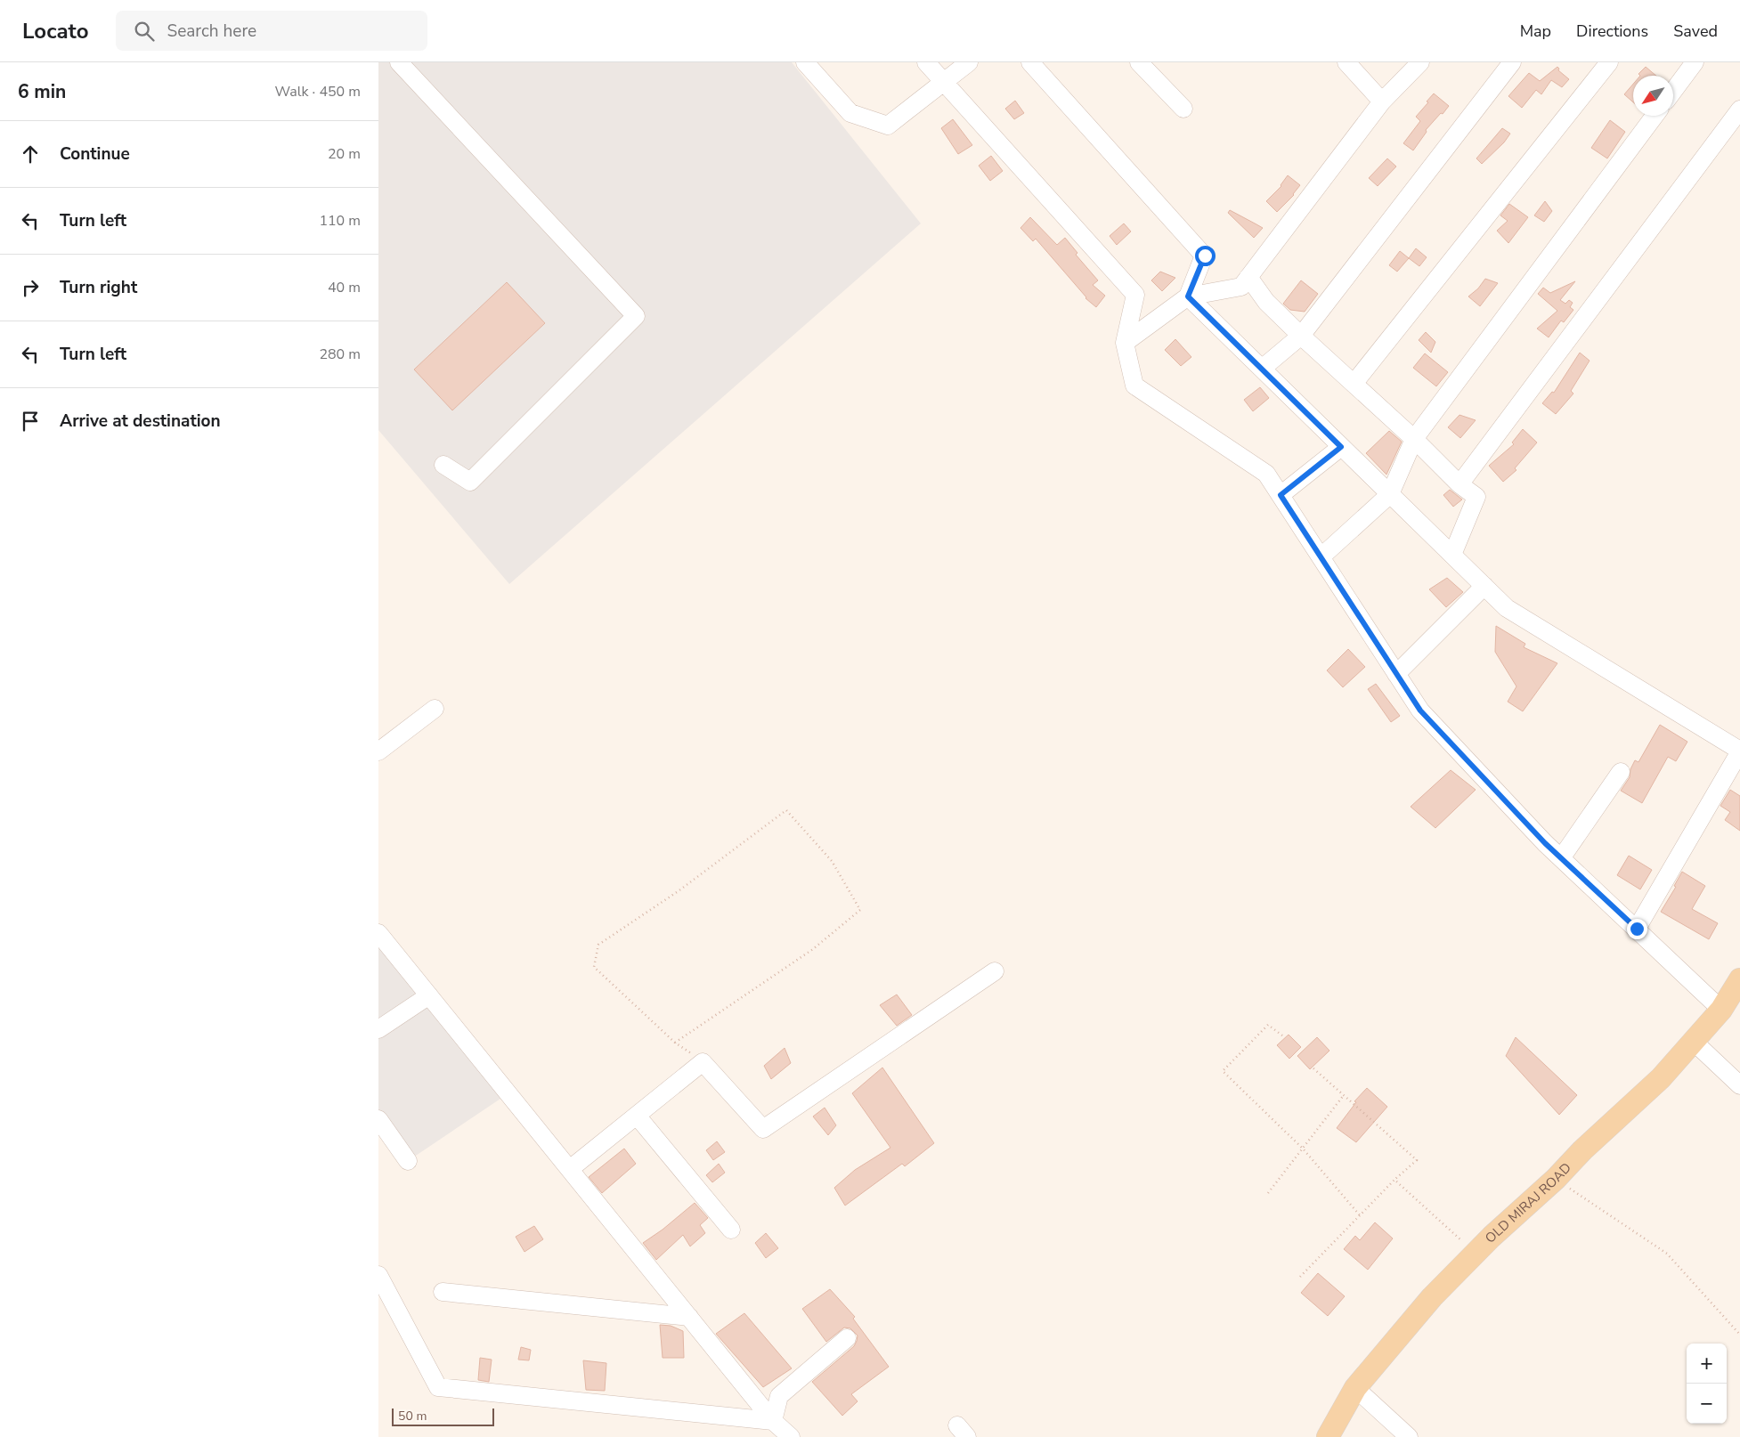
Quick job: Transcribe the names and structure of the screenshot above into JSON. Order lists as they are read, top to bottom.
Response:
{
  "streets": {
    "main road": ["OLD MIRAJ ROAD"]
  },
  "scale_bar": "50 m",
  "north": "bottom left",
  "page": {
    "header": "Locato",
    "search": "Search here",
    "nav": ["Map", "Directions", "Saved"],
    "heading": ["6 min", "Walk · 450 m"],
    "list": [
      ["Continue", "20 m"],
      ["Turn left", "110 m"],
      ["Turn right", "40 m"],
      ["Turn left", "280 m"],
      "Arrive at destination"
    ],
    "map_buttons": ["+", "−"],
    "scale": "50 m"
  }
}
